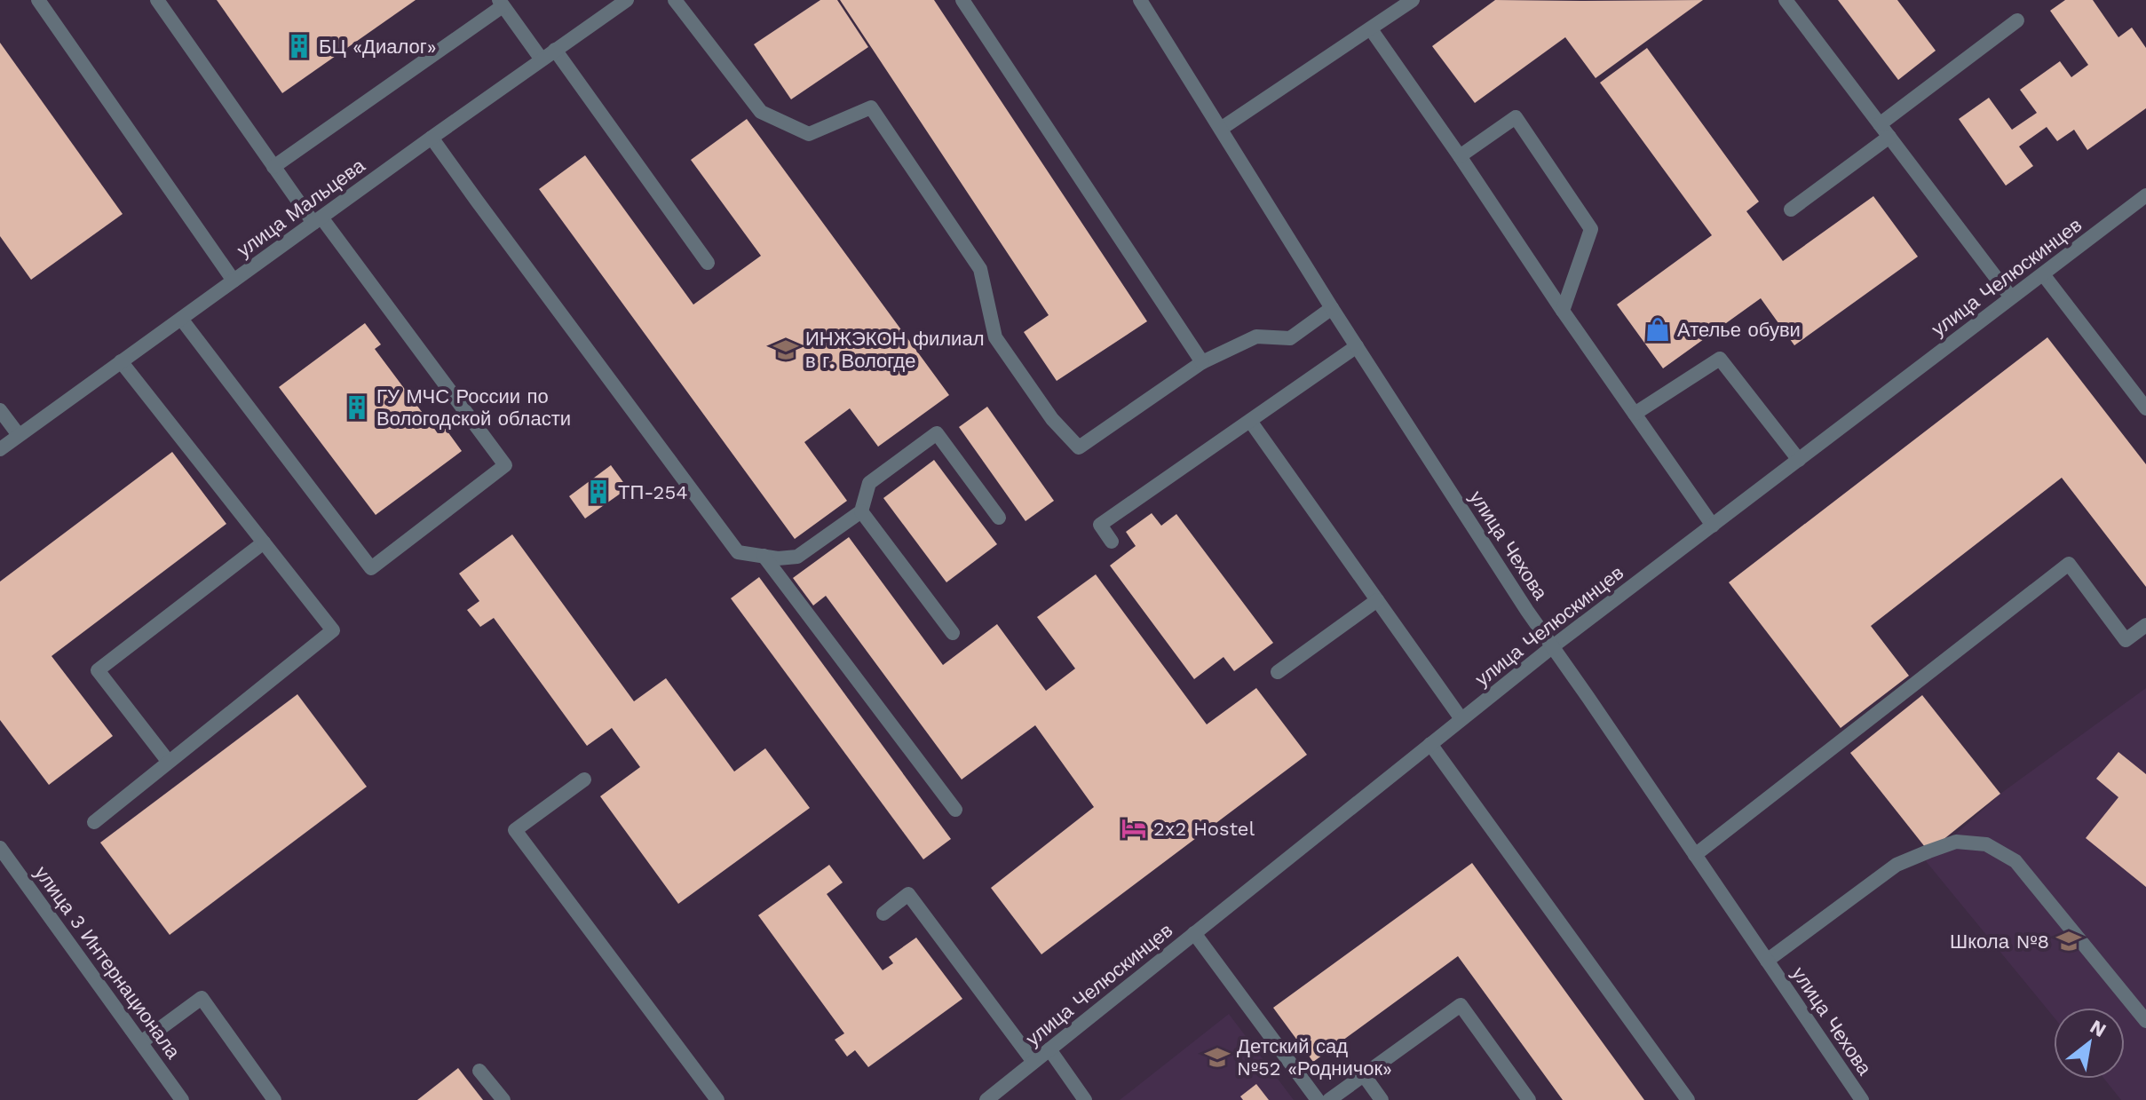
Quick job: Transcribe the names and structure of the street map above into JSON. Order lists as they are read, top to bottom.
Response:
{
  "streets": {
    "street": [
      "улица Мальцева",
      "улица Челюскинцев",
      "улица Чехова",
      "улица 3 Интернационала"
    ]
  },
  "crossings": [
    ["улица Челюскинцев", "улица Чехова"]
  ],
  "places": {
    "building": ["БЦ «Диалог»", "ГУ МЧС России по Вологодской области", "ТП-254"],
    "shop": ["Ателье обуви"],
    "school or university": ["ИНЖЭКОН филиал в г. Вологде", "Школа №8", "Детский сад №52 «Родничок»"],
    "hotel": ["2x2 Hostel"]
  },
  "north": "top right"
}
